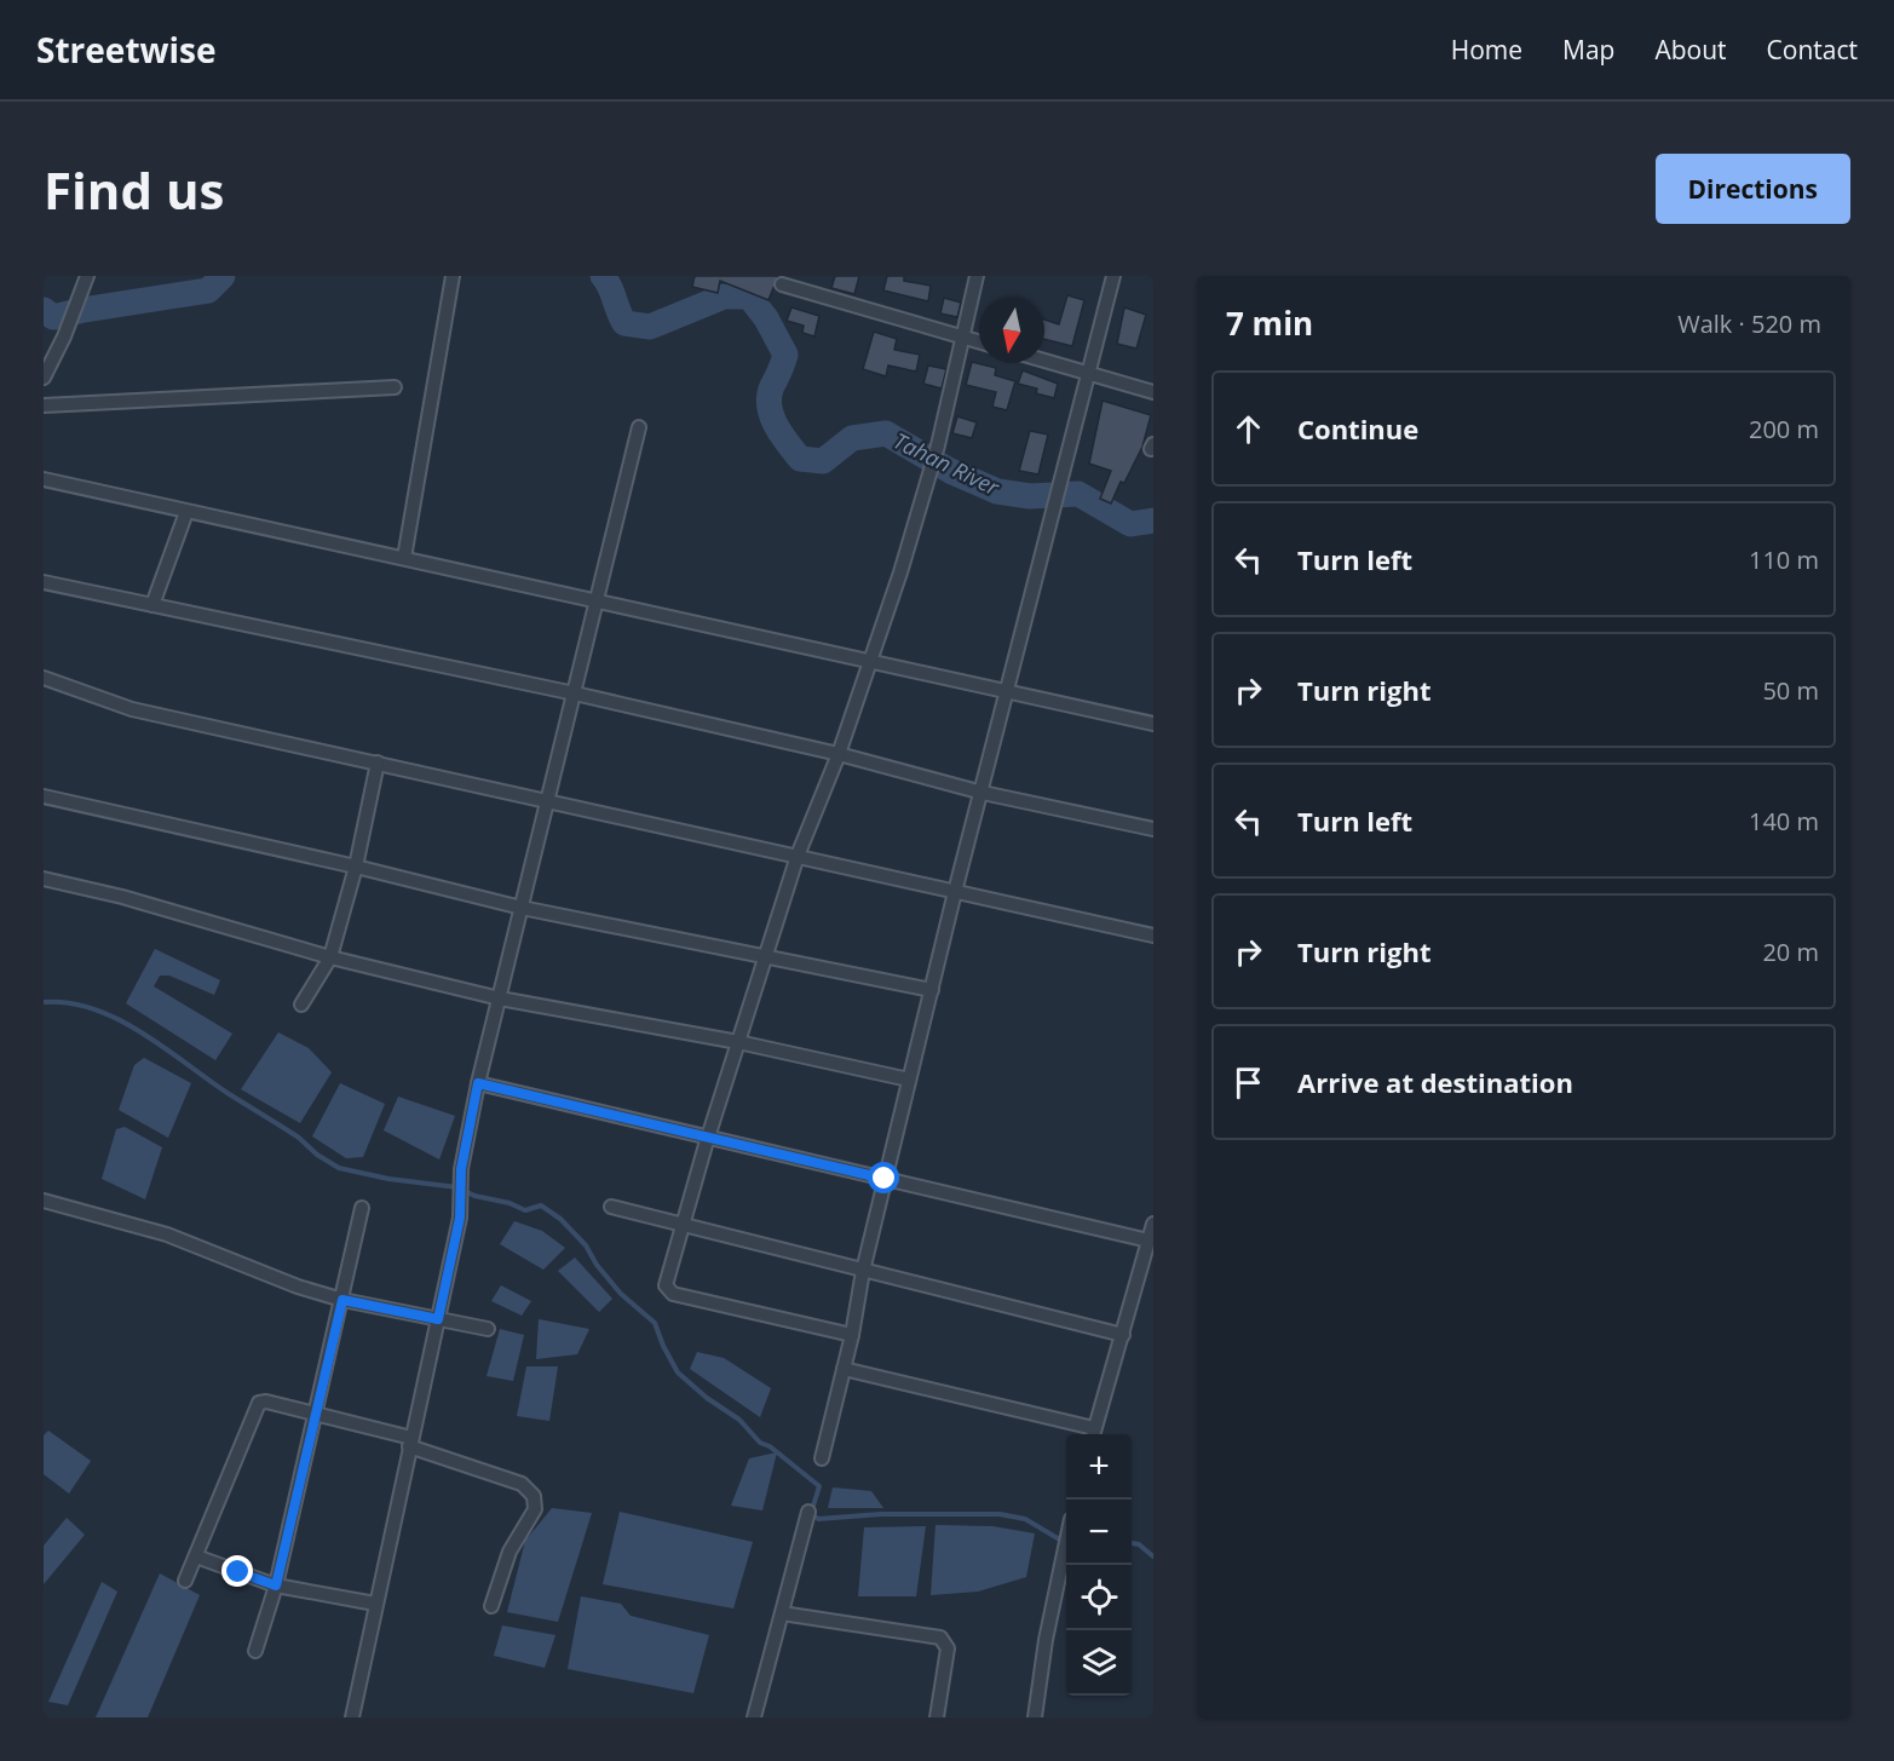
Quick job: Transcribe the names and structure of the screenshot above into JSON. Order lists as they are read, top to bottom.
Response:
{
  "water": ["Tahan River"],
  "north": "bottom",
  "page": {
    "header": "Streetwise",
    "nav": [
      "Home",
      "Map",
      "About",
      "Contact"
    ],
    "buttons": "Directions",
    "title": "Find us",
    "heading": ["7 min", "Walk · 520 m"],
    "list": [
      ["Continue", "200 m"],
      ["Turn left", "110 m"],
      ["Turn right", "50 m"],
      ["Turn left", "140 m"],
      ["Turn right", "20 m"],
      "Arrive at destination"
    ],
    "map_buttons": ["+", "−"]
  }
}
